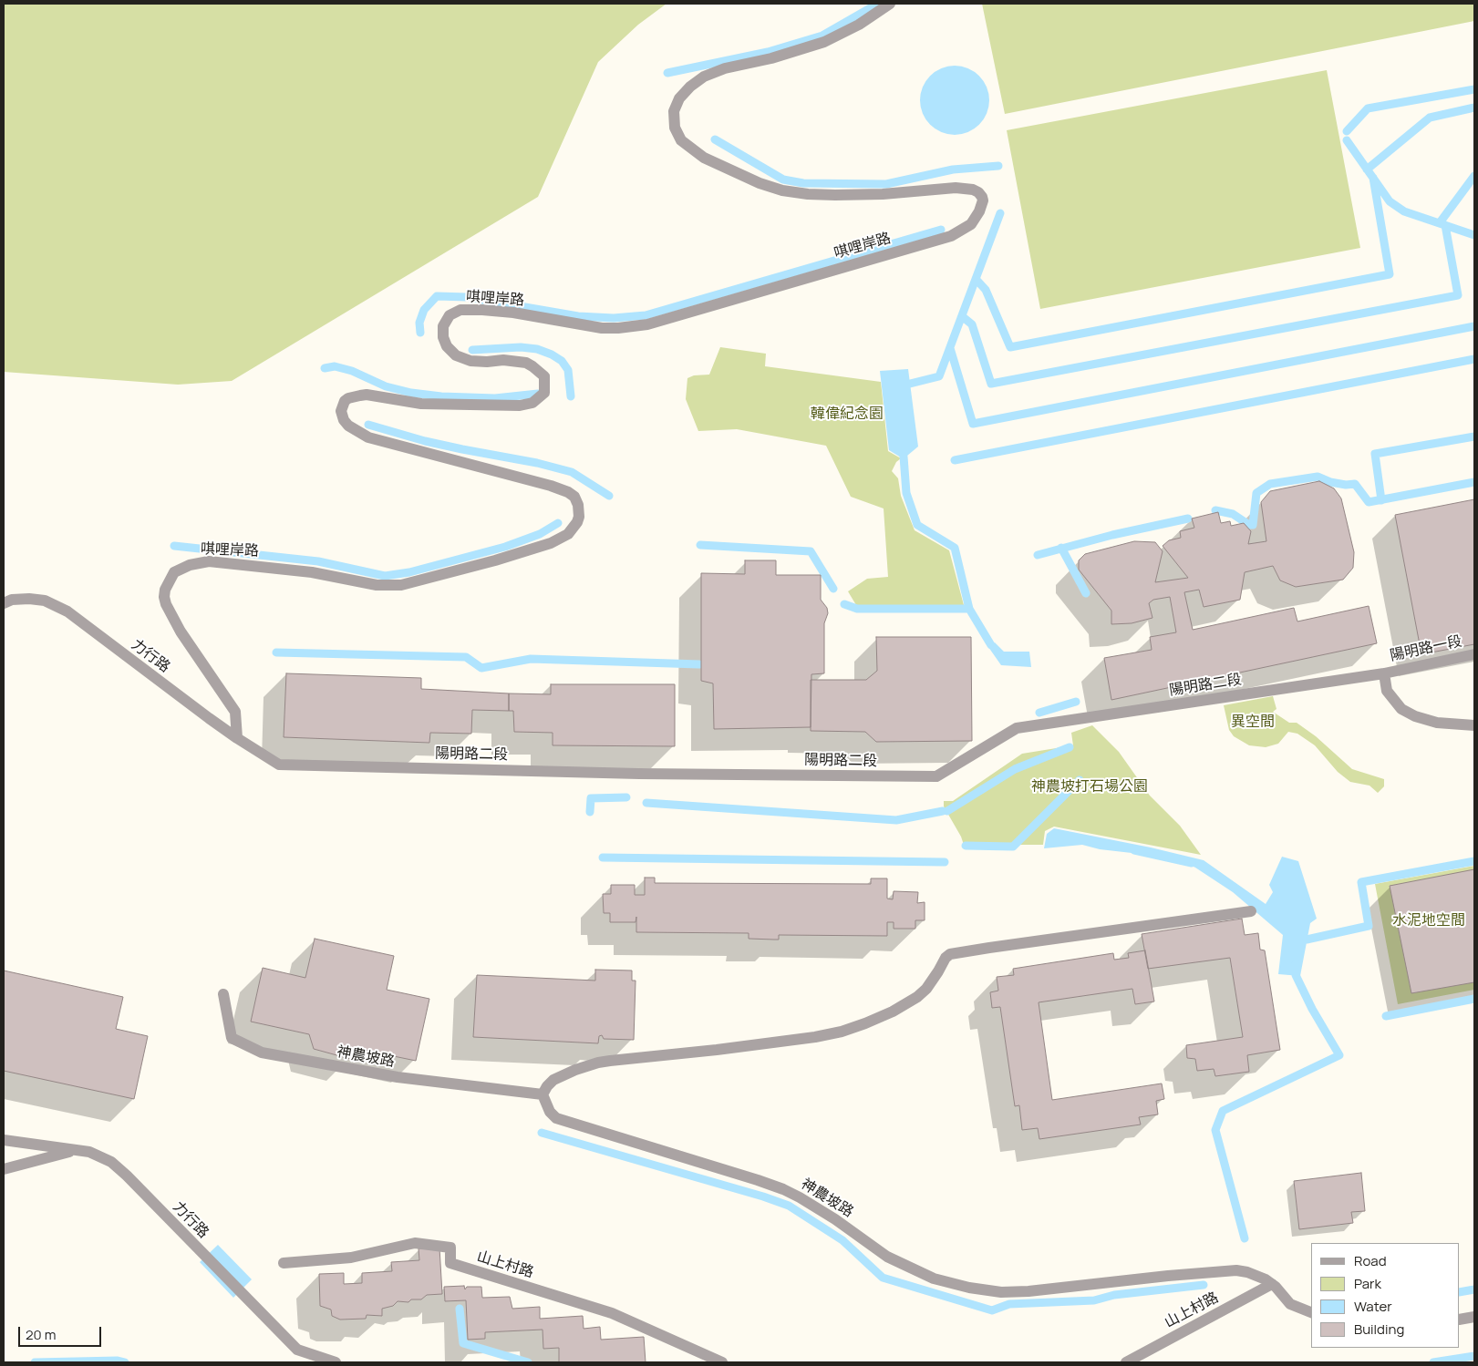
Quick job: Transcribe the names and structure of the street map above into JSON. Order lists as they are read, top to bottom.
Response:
{
  "streets": {
    "street": [
      "唭哩岸路",
      "陽明路一段",
      "力行路",
      "陽明路二段",
      "神農坡路",
      "山上村路"
    ]
  },
  "crossings": [
    ["唭哩岸路", "力行路"],
    ["陽明路一段", "陽明路二段"],
    ["力行路", "陽明路二段"],
    ["神農坡路", "山上村路"]
  ],
  "parks": [
    "韓偉紀念園",
    "異空間",
    "神農坡打石場公園",
    "水泥地空間"
  ],
  "legend": [
    "Road",
    "Park",
    "Water",
    "Building"
  ],
  "scale_bar": "20 m"
}
